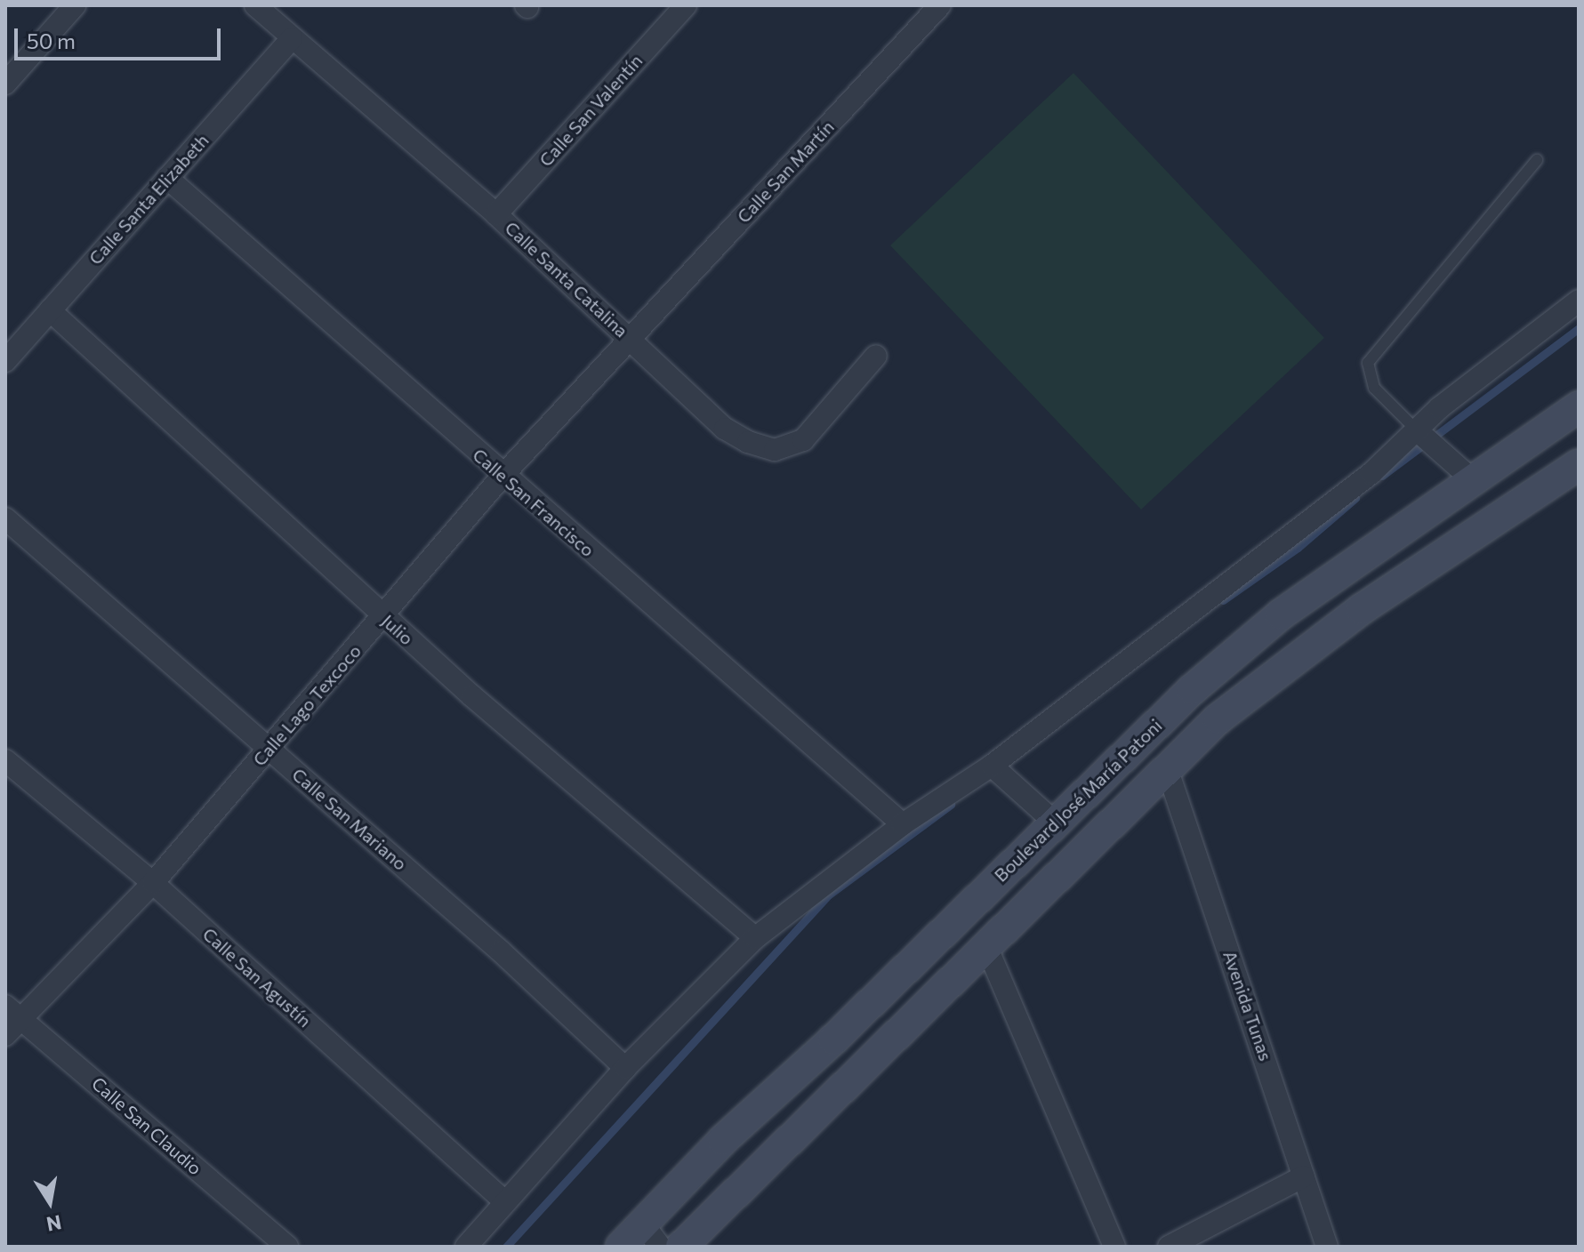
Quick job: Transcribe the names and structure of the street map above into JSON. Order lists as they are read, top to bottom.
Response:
{
  "streets": {
    "main road": ["Boulevard José María Patoni"],
    "street": [
      "Calle San Valentín",
      "Calle San Martín",
      "Calle Santa Elizabeth",
      "Calle Santa Catalina",
      "Calle San Francisco",
      "Julio",
      "Calle Lago Texcoco",
      "Calle San Mariano",
      "Calle San Agustín",
      "Avenida Tunas",
      "Calle San Claudio"
    ]
  },
  "crossings": [
    ["Calle San Valentín", "Calle Santa Catalina"],
    ["Calle San Martín", "Calle Santa Catalina"],
    ["Calle San Martín", "Calle Lago Texcoco"],
    ["Calle Santa Elizabeth", "Calle Santa Catalina"],
    ["Calle Santa Elizabeth", "Calle San Francisco"],
    ["Calle Santa Elizabeth", "Julio"],
    ["Calle Santa Catalina", "Calle Lago Texcoco"],
    ["Calle San Francisco", "Calle Lago Texcoco"],
    ["Julio", "Calle Lago Texcoco"],
    ["Calle Lago Texcoco", "Calle San Mariano"],
    ["Calle Lago Texcoco", "Calle San Agustín"],
    ["Calle Lago Texcoco", "Calle San Claudio"],
    ["Boulevard José María Patoni", "Avenida Tunas"]
  ],
  "scale_bar": "50 m",
  "north": "bottom"
}
